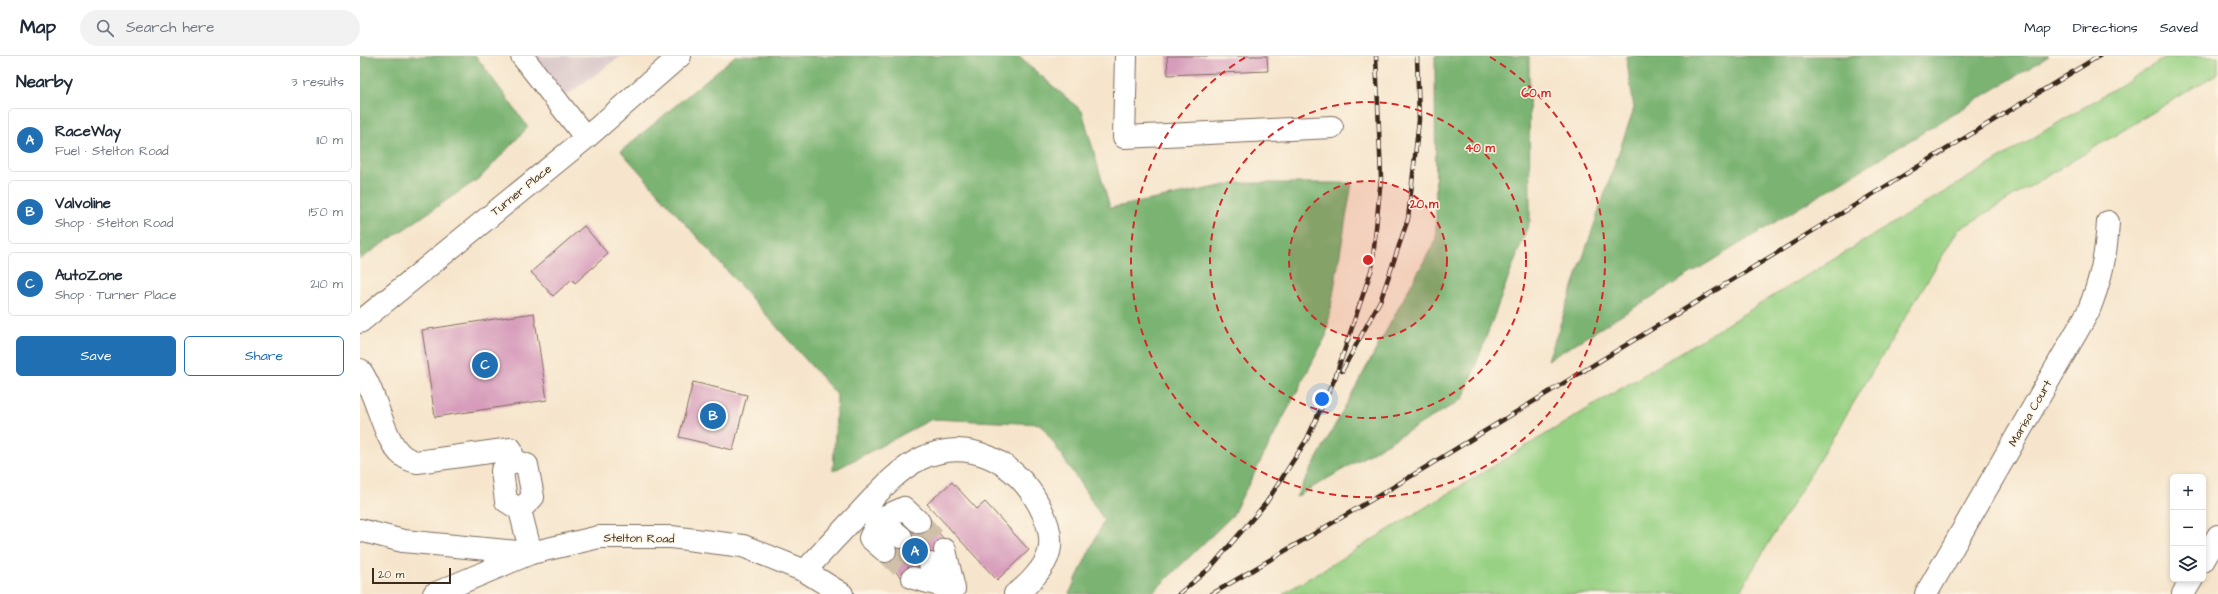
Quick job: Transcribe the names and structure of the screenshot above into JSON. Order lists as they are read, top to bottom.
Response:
{
  "streets": {
    "street": ["Turner Place", "Marisa Court", "Stelton Road"]
  },
  "scale_bar": "20 m",
  "page": {
    "header": "Map",
    "search": "Search here",
    "nav": ["Map", "Directions", "Saved"],
    "heading": ["Nearby", "3 results"],
    "list": [
      {
        "mark": "A",
        "name": "RaceWay",
        "note": "Fuel · Stelton Road",
        "value": "110 m"
      },
      {
        "mark": "B",
        "name": "Valvoline",
        "note": "Shop · Stelton Road",
        "value": "150 m"
      },
      {
        "mark": "C",
        "name": "AutoZone",
        "note": "Shop · Turner Place",
        "value": "210 m"
      }
    ],
    "buttons": ["Save", "Share"],
    "pins": ["C", "B", "A"],
    "map_buttons": ["+", "−"],
    "scale": "20 m"
  },
  "rings": ["60 m", "40 m", "20 m"]
}
